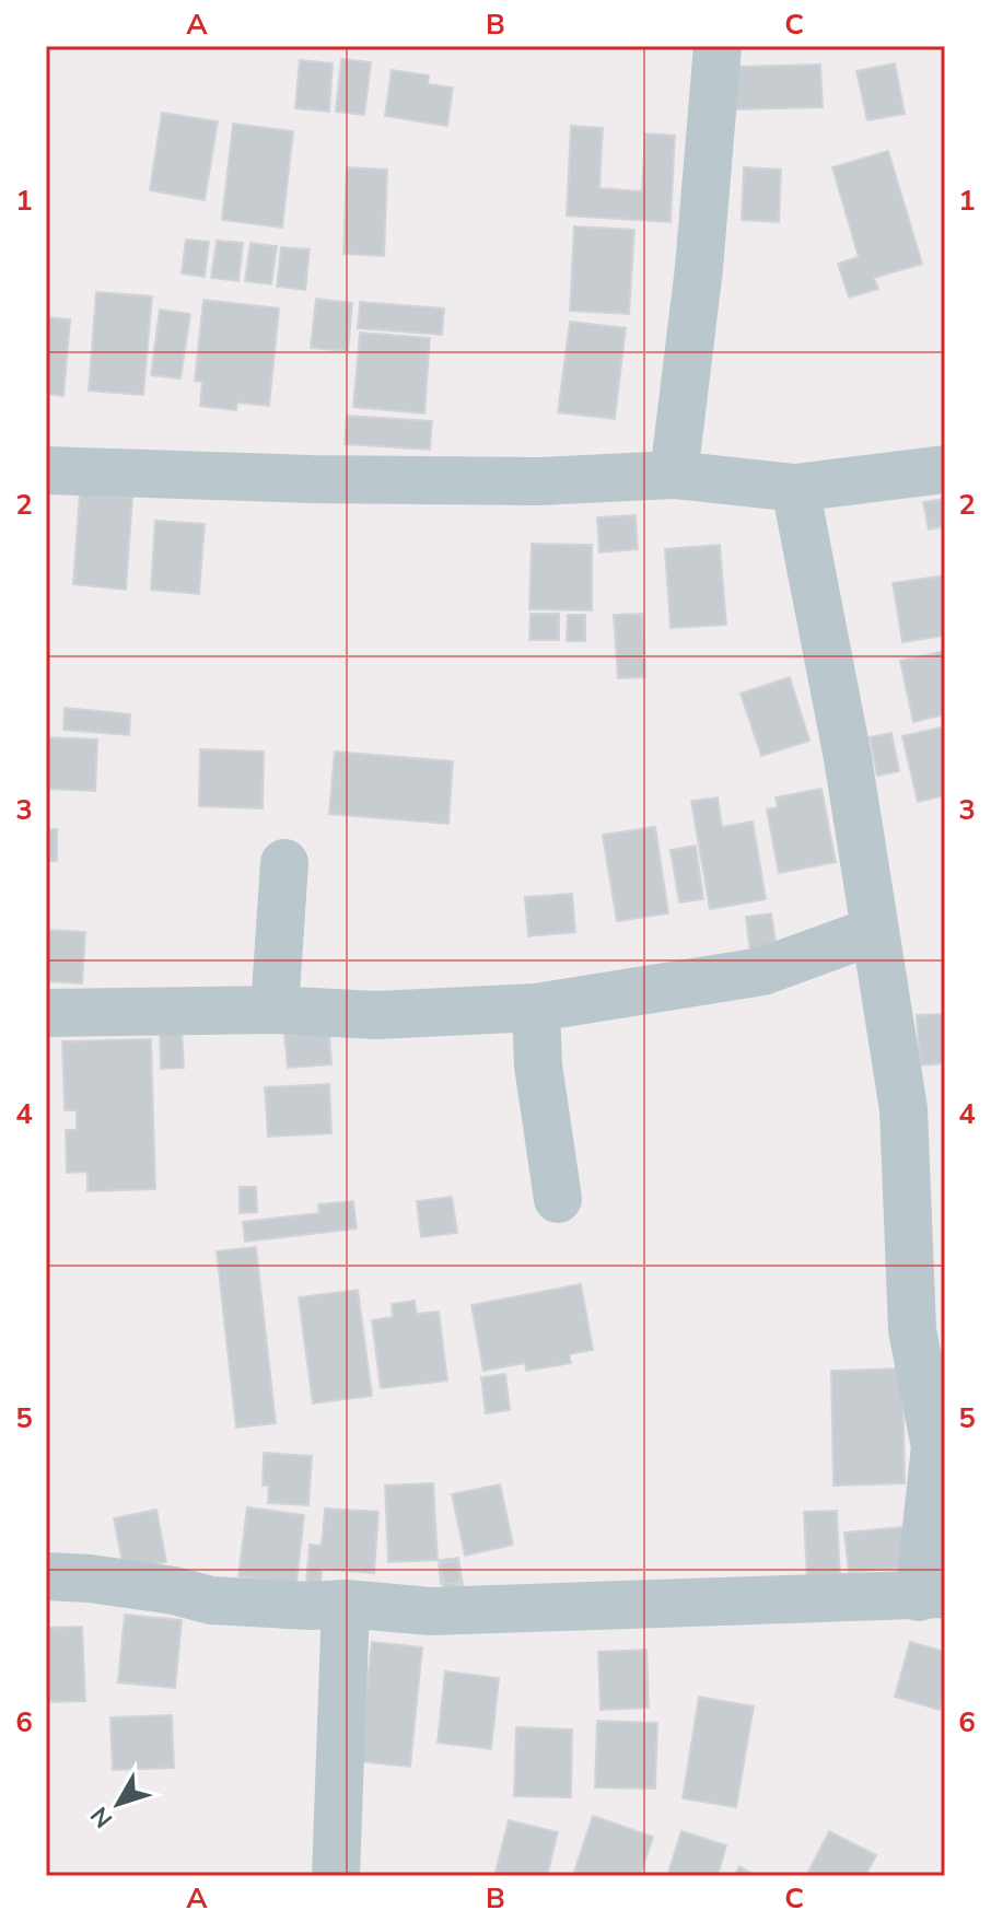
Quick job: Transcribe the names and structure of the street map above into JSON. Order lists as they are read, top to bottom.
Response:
{
  "north": "bottom left",
  "grid": {
    "columns": ["A", "B", "C"],
    "rows": [
      "1",
      "2",
      "3",
      "4",
      "5",
      "6"
    ]
  }
}
